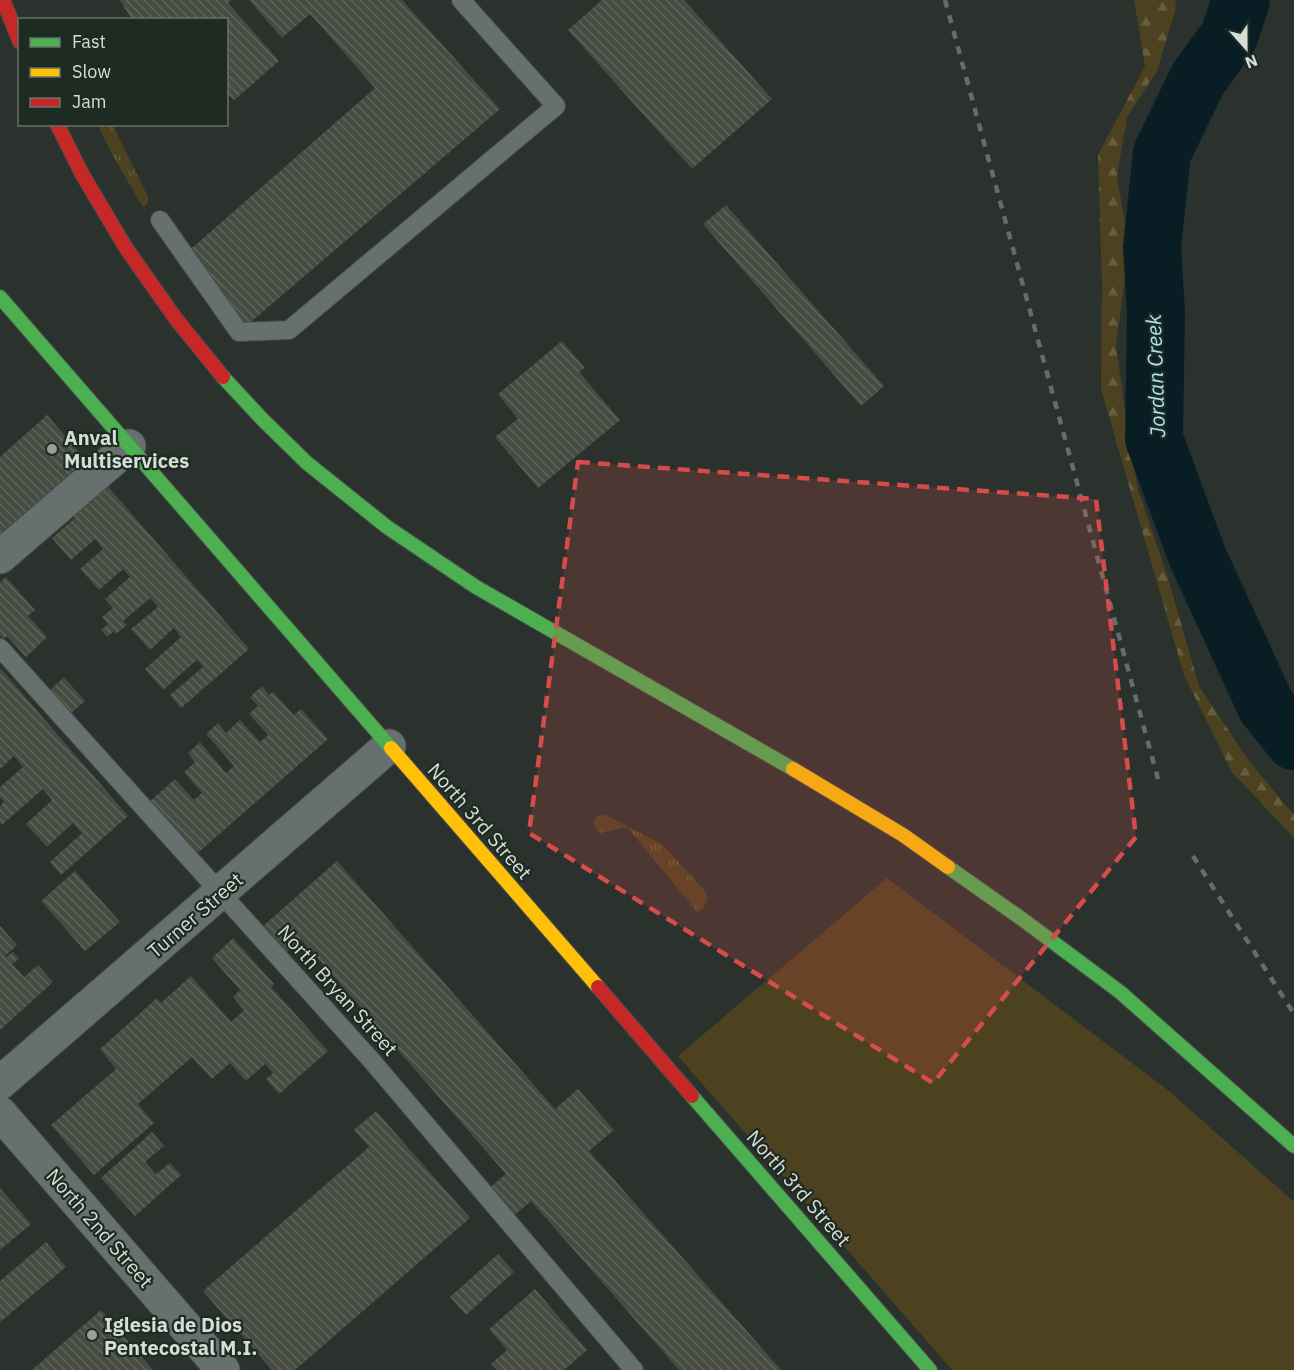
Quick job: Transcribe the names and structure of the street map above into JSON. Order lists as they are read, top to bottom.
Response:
{
  "streets": {
    "main road": ["North 3rd Street"],
    "street": ["Turner Street", "North 2nd Street"],
    "lane": ["North Bryan Street"]
  },
  "crossings": [
    ["North 3rd Street", "Turner Street"],
    ["Turner Street", "North Bryan Street"]
  ],
  "water": ["Jordan Creek"],
  "places": ["Anval Multiservices", "Iglesia de Dios Pentecostal M.I."],
  "legend": ["Fast", "Slow", "Jam"],
  "north": "bottom"
}
